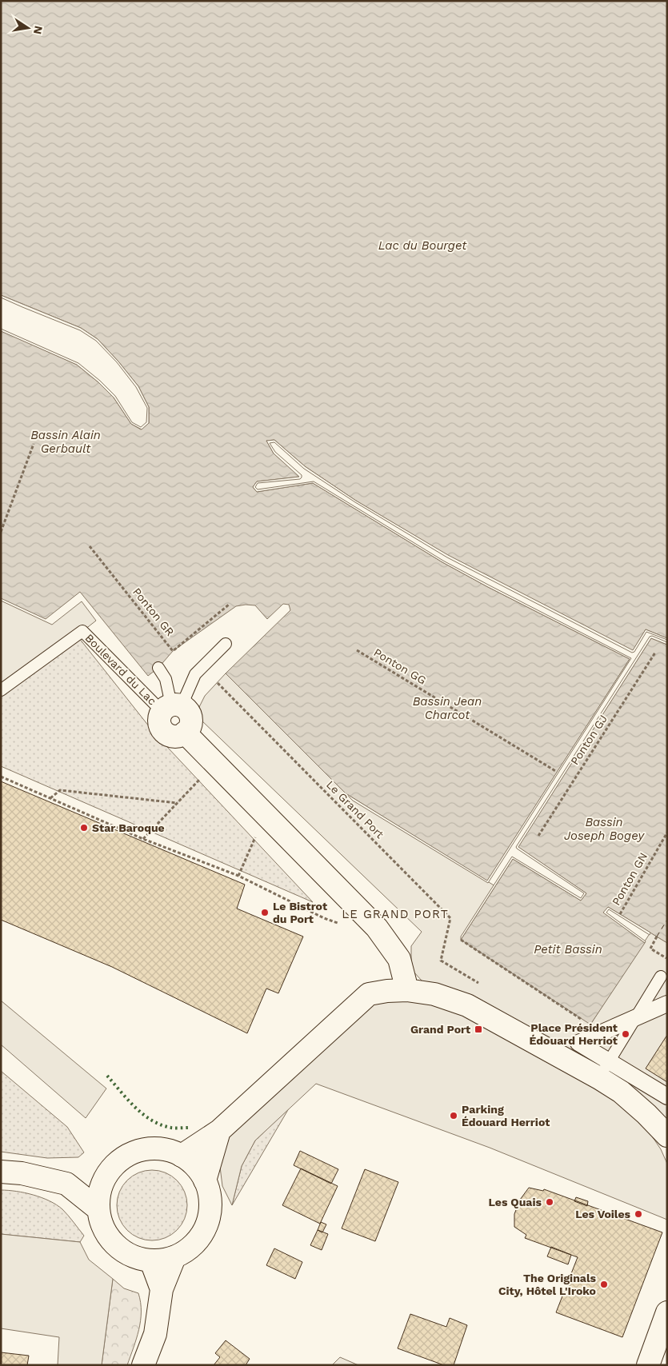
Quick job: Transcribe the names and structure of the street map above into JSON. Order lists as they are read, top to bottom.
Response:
{
  "streets": {
    "street": ["Boulevard du Lac"],
    "path": [
      "Ponton GR",
      "Ponton GG",
      "Ponton GJ",
      "Le Grand Port",
      "Ponton GN"
    ]
  },
  "districts": ["LE GRAND PORT"],
  "water": [
    "Lac du Bourget",
    "Bassin Alain Gerbault",
    "Bassin Jean Charcot",
    "Bassin Joseph Bogey",
    "Petit Bassin"
  ],
  "places": {
    "other": [
      "Star Baroque",
      "Le Bistrot du Port",
      "Place Président Édouard Herriot",
      "Parking Édouard Herriot",
      "Les Quais",
      "Les Voiles",
      "The Originals City, Hôtel L'Iroko"
    ],
    "transit": ["Grand Port"]
  },
  "north": "right"
}
